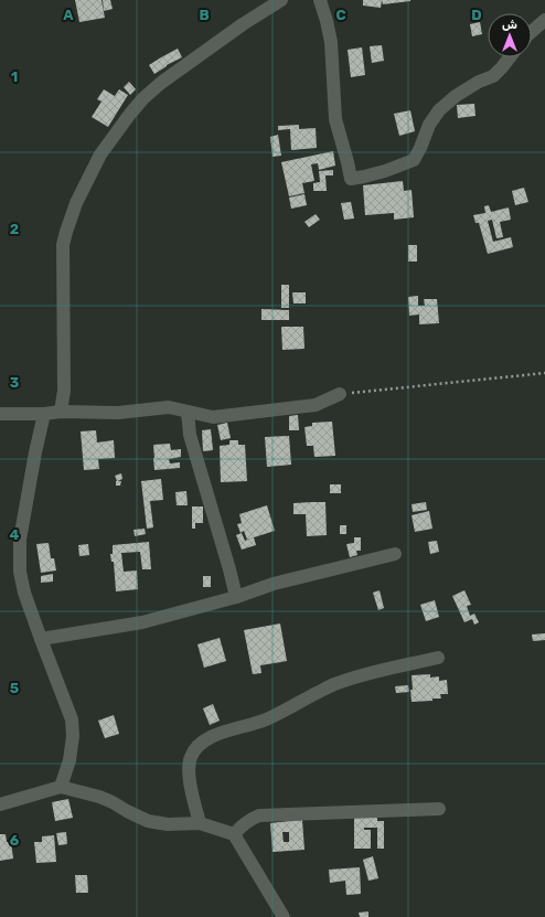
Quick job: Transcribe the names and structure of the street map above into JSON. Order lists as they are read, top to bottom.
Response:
{
  "north": "top",
  "grid": {
    "columns": [
      "A",
      "B",
      "C",
      "D"
    ],
    "rows": [
      "1",
      "2",
      "3",
      "4",
      "5",
      "6"
    ]
  }
}
